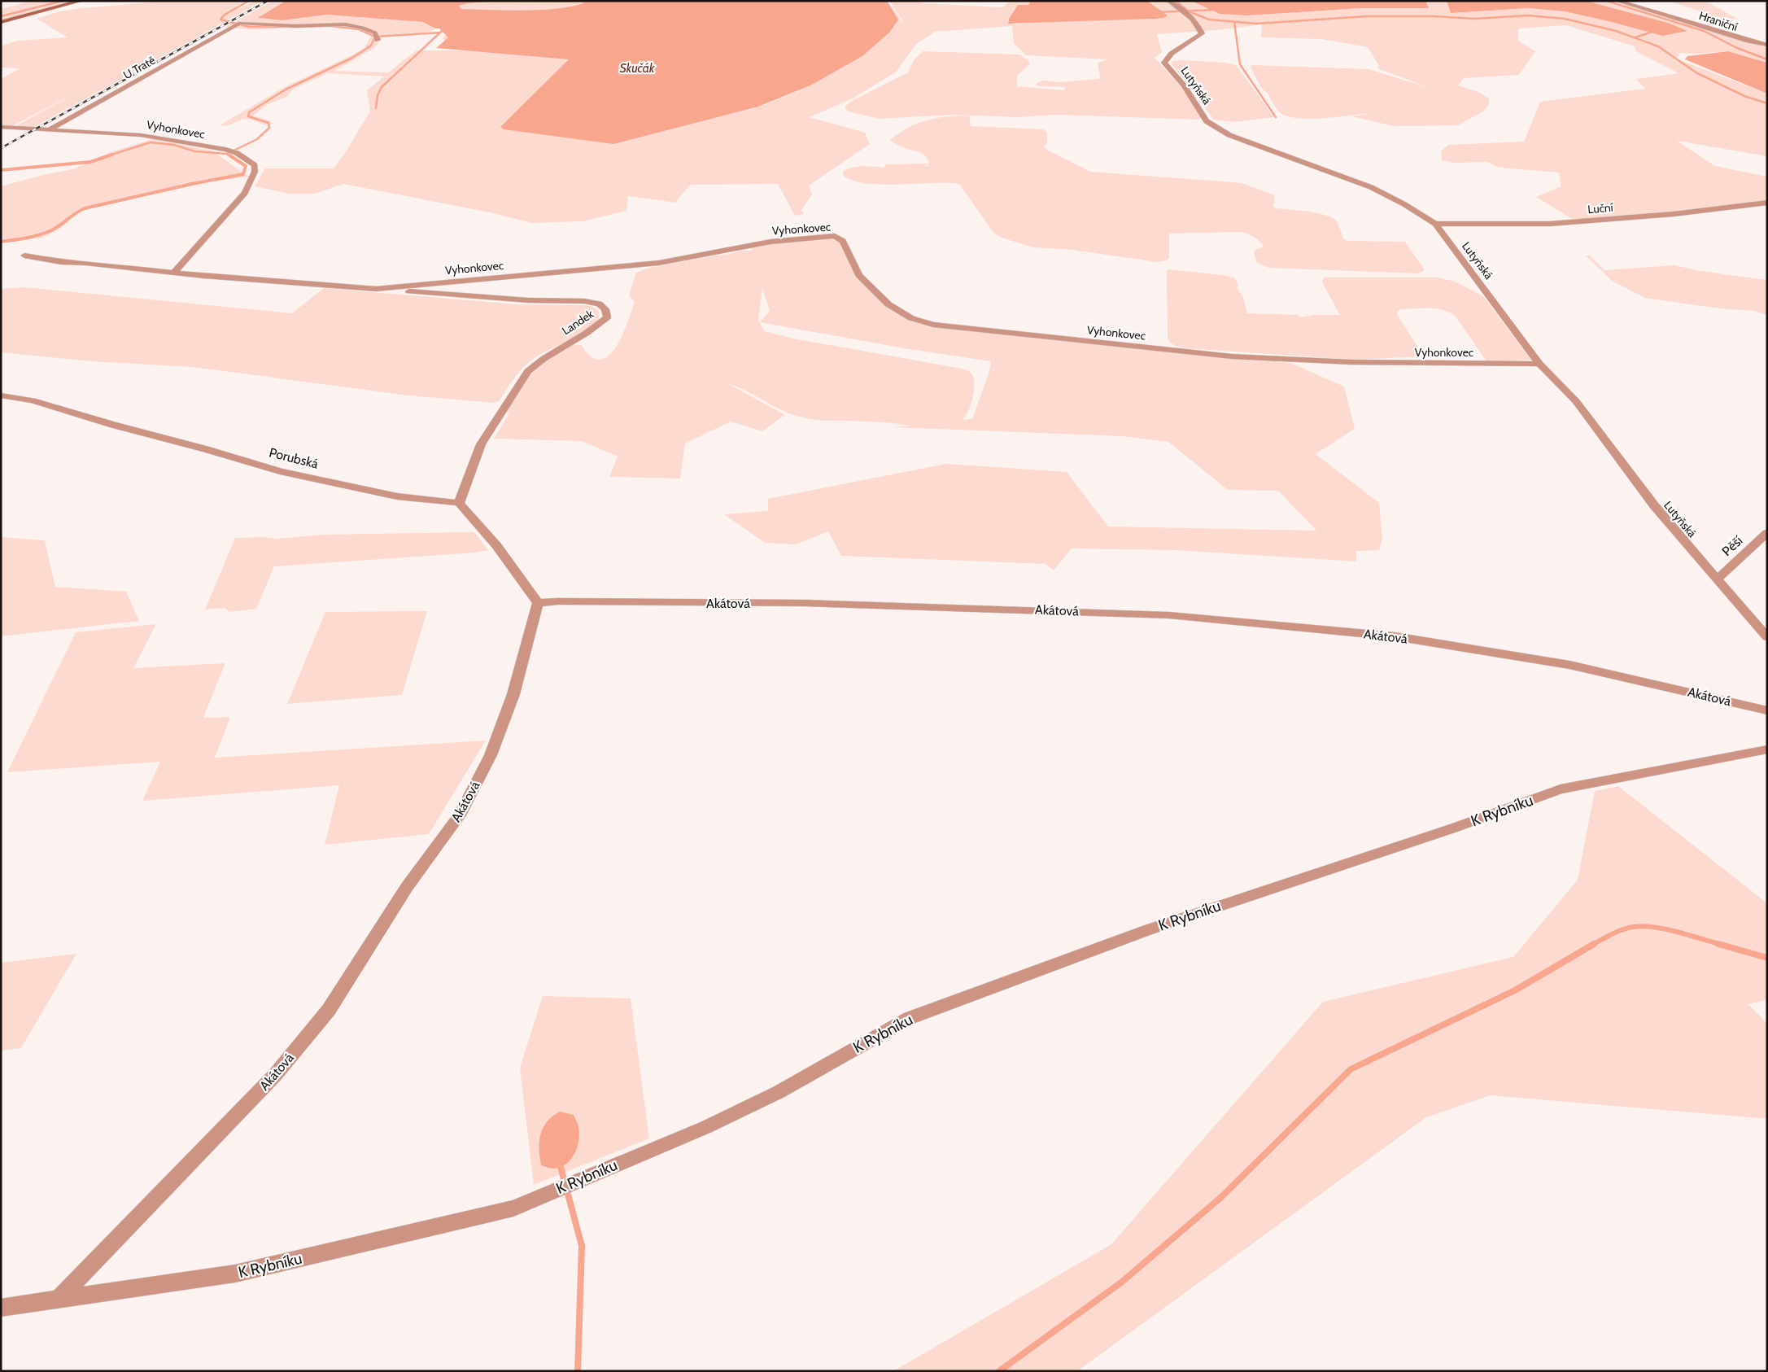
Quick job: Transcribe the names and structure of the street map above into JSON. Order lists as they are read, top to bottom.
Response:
{
  "streets": {
    "street": [
      "Hraniční",
      "U Tratě",
      "Lutyňská",
      "Vyhonkovec",
      "Luční",
      "Landek",
      "Porubská",
      "Pěší",
      "Akátová",
      "K Rybníku"
    ]
  },
  "crossings": [
    ["U Tratě", "Vyhonkovec"],
    ["Lutyňská", "Vyhonkovec"],
    ["Lutyňská", "Luční"],
    ["Lutyňská", "Pěší"],
    ["Vyhonkovec", "Landek"],
    ["Landek", "Porubská"],
    ["Akátová", "K Rybníku"]
  ],
  "water": ["Skučák"]
}
